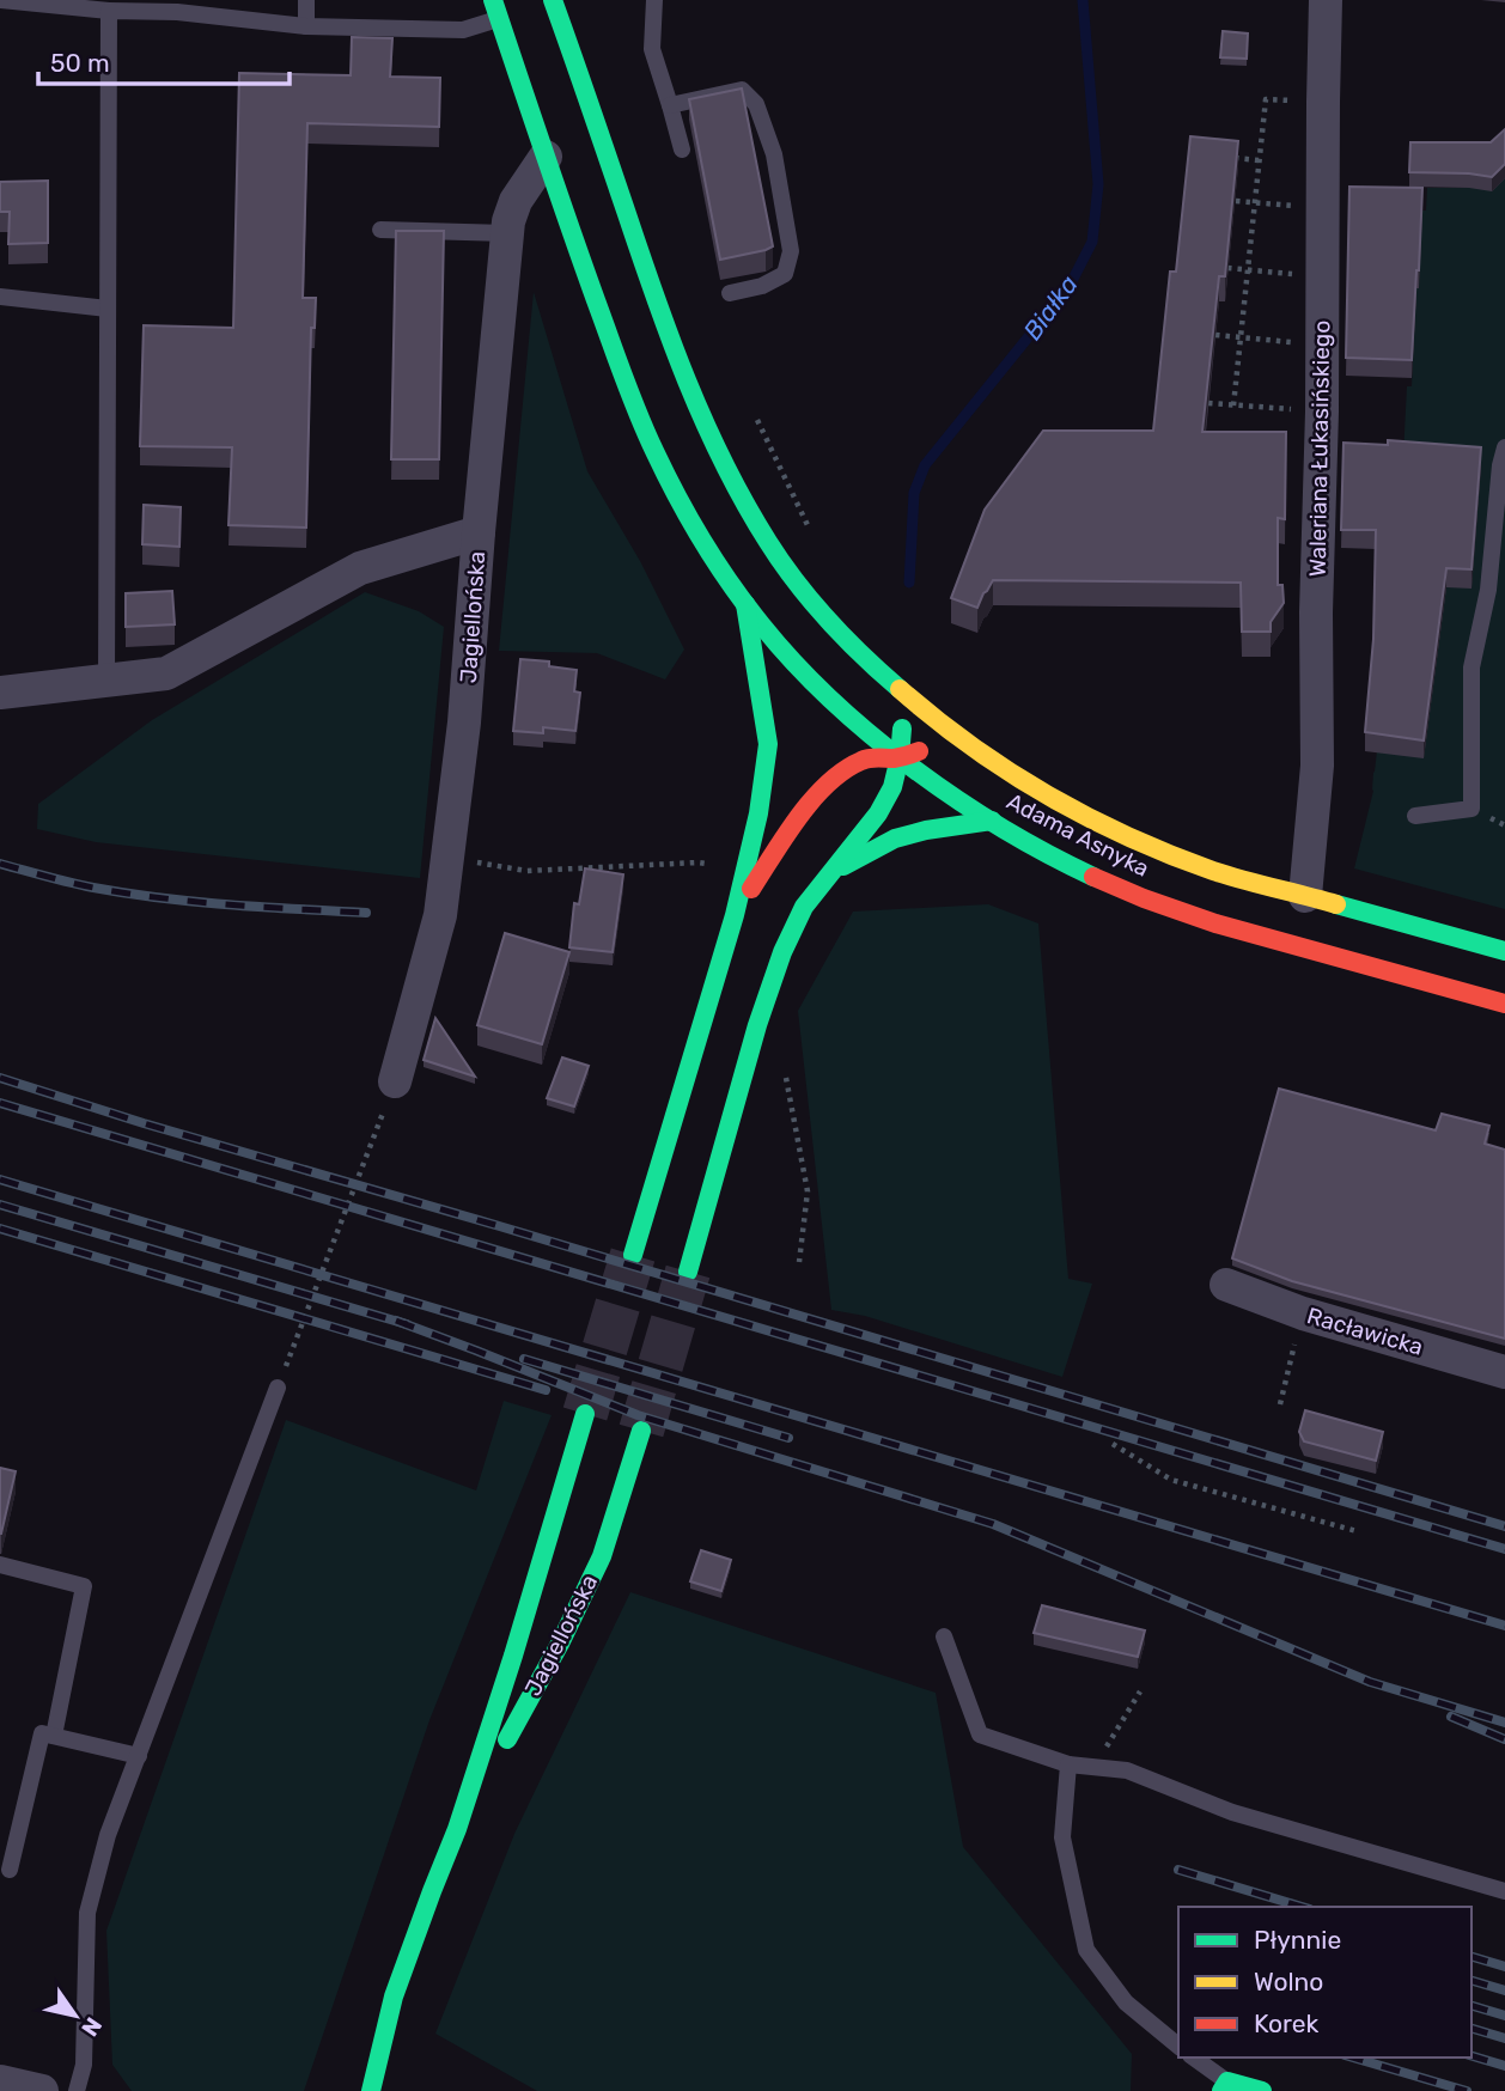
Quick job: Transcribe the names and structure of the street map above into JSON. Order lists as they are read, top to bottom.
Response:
{
  "streets": {
    "main road": ["Jagiellońska", "Adama Asnyka"],
    "street": ["Waleriana Łukasińskiego", "Racławicka"]
  },
  "crossings": [
    ["Waleriana Łukasińskiego", "Adama Asnyka"]
  ],
  "water": ["Białka"],
  "legend": ["Płynnie", "Wolno", "Korek"],
  "scale_bar": "50 m",
  "north": "bottom right"
}
